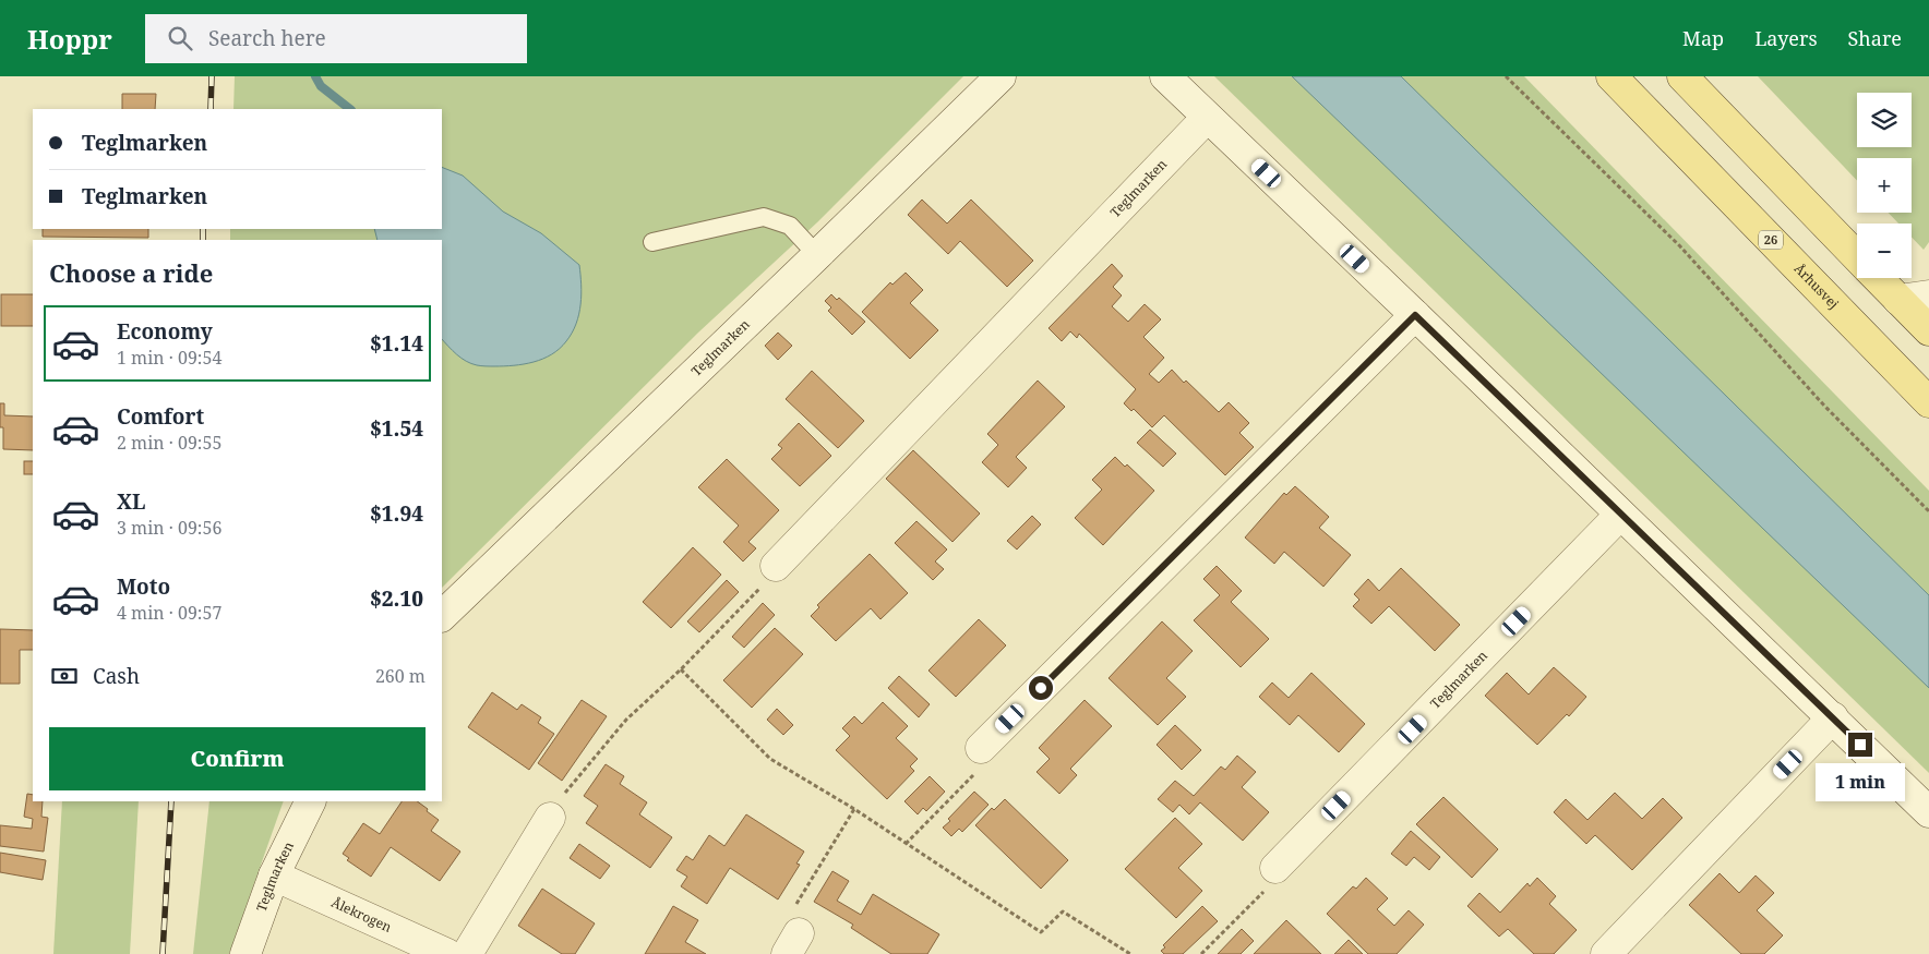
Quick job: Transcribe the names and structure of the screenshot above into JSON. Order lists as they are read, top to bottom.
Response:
{
  "streets": {
    "main road": ["26", "Århusvej"],
    "street": ["Teglmarken", "Ålekrogen"]
  },
  "crossings": [
    ["Teglmarken", "Ålekrogen"]
  ],
  "page": {
    "header": "Hoppr",
    "search": "Search here",
    "nav": ["Map", "Layers", "Share"],
    "map_buttons": ["+", "−"],
    "banner": ["Teglmarken", "Teglmarken"],
    "heading": "Choose a ride",
    "list": [
      {
        "name": "Economy",
        "note": "1 min · 09:54",
        "value": "$1.14"
      },
      {
        "name": "Comfort",
        "note": "2 min · 09:55",
        "value": "$1.54"
      },
      {
        "name": "XL",
        "note": "3 min · 09:56",
        "value": "$1.94"
      },
      {
        "name": "Moto",
        "note": "4 min · 09:57",
        "value": "$2.10"
      }
    ],
    "pay": ["Cash", "260 m"],
    "buttons": "Confirm",
    "bubble": "1 min"
  }
}
